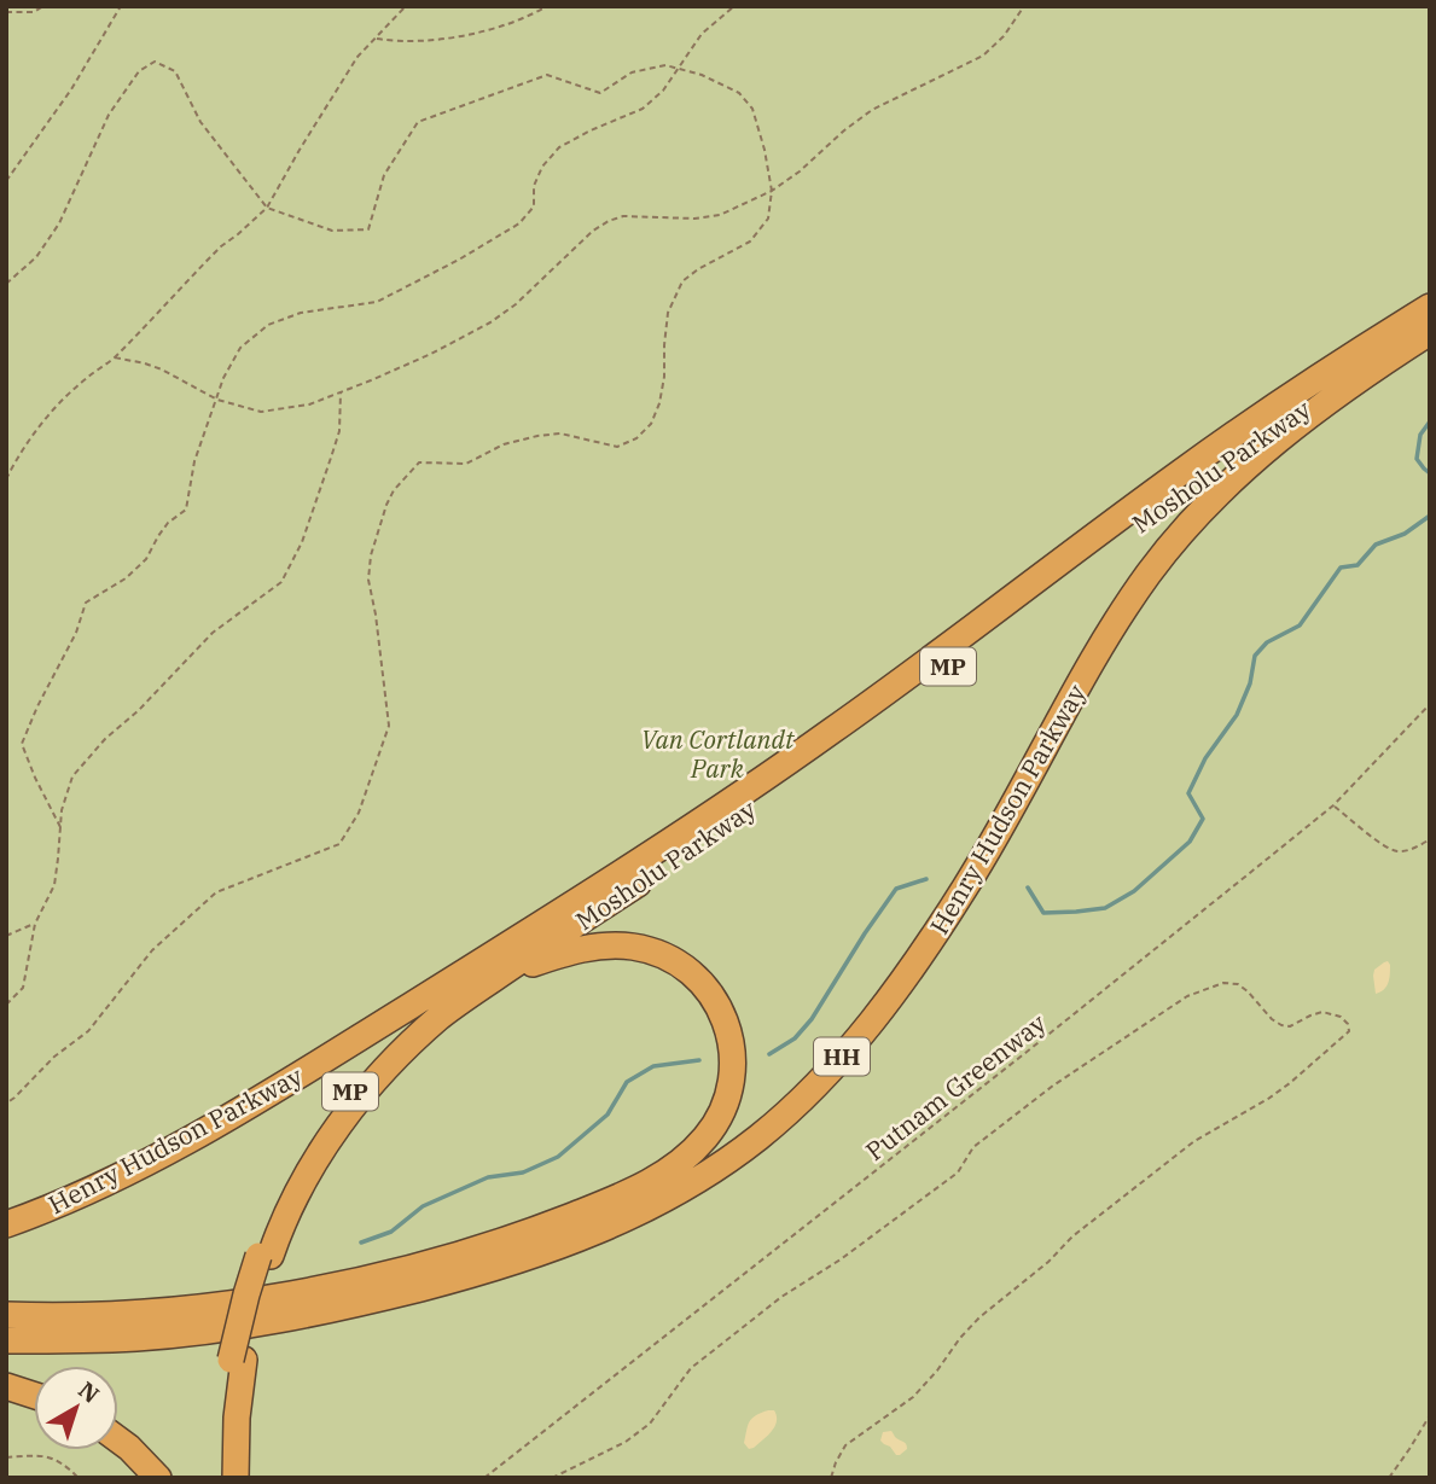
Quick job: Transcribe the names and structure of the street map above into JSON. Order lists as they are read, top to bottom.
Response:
{
  "streets": {
    "highway": [
      "Mosholu Parkway",
      "MP",
      "Henry Hudson Parkway",
      "HH"
    ],
    "path": ["Putnam Greenway"]
  },
  "crossings": [
    ["Mosholu Parkway", "Henry Hudson Parkway"]
  ],
  "parks": ["Van Cortlandt Park"],
  "north": "top right"
}
